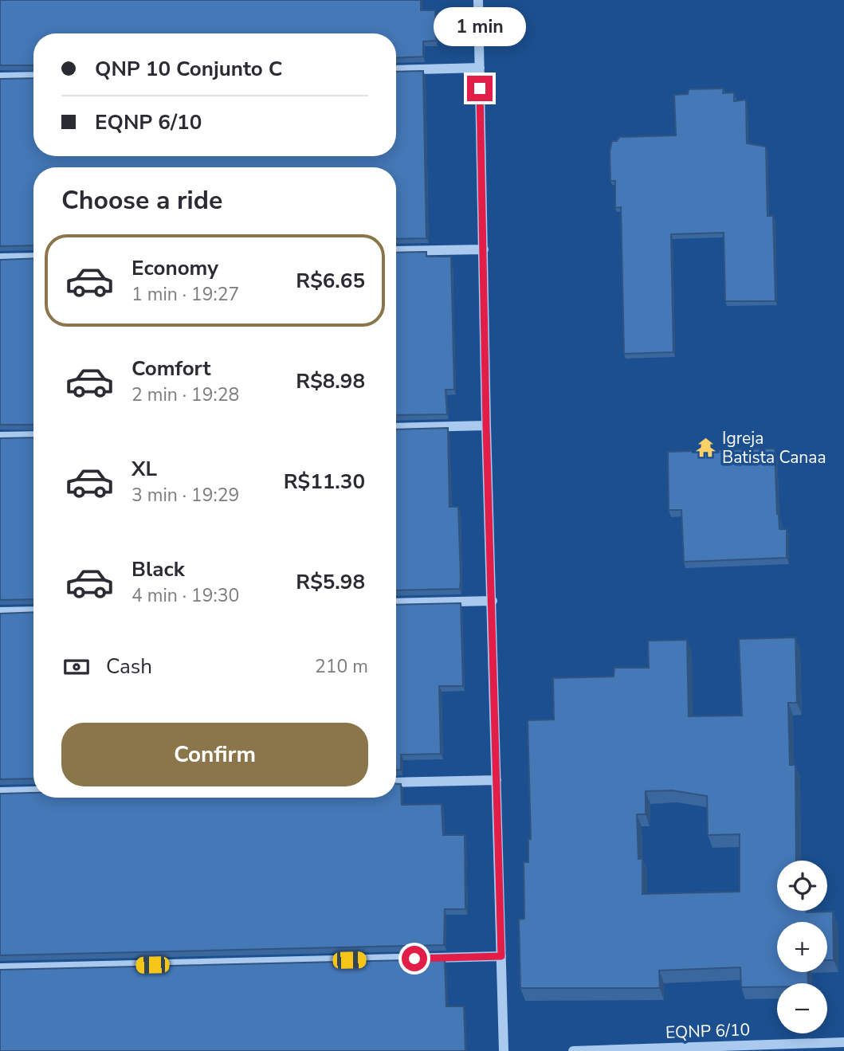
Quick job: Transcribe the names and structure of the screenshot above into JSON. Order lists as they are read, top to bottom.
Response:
{
  "streets": {
    "street": ["EQNP 6/10"]
  },
  "places": {
    "temple": ["Igreja Batista Canaa"]
  },
  "page": {
    "bubble": "1 min",
    "banner": ["QNP 10 Conjunto C", "EQNP 6/10"],
    "heading": "Choose a ride",
    "list": [
      {
        "name": "Economy",
        "note": "1 min · 19:27",
        "value": "R$6.65"
      },
      {
        "name": "Comfort",
        "note": "2 min · 19:28",
        "value": "R$8.98"
      },
      {
        "name": "XL",
        "note": "3 min · 19:29",
        "value": "R$11.30"
      },
      {
        "name": "Black",
        "note": "4 min · 19:30",
        "value": "R$5.98"
      }
    ],
    "pay": ["Cash", "210 m"],
    "buttons": "Confirm",
    "map_buttons": ["+", "−"]
  }
}
